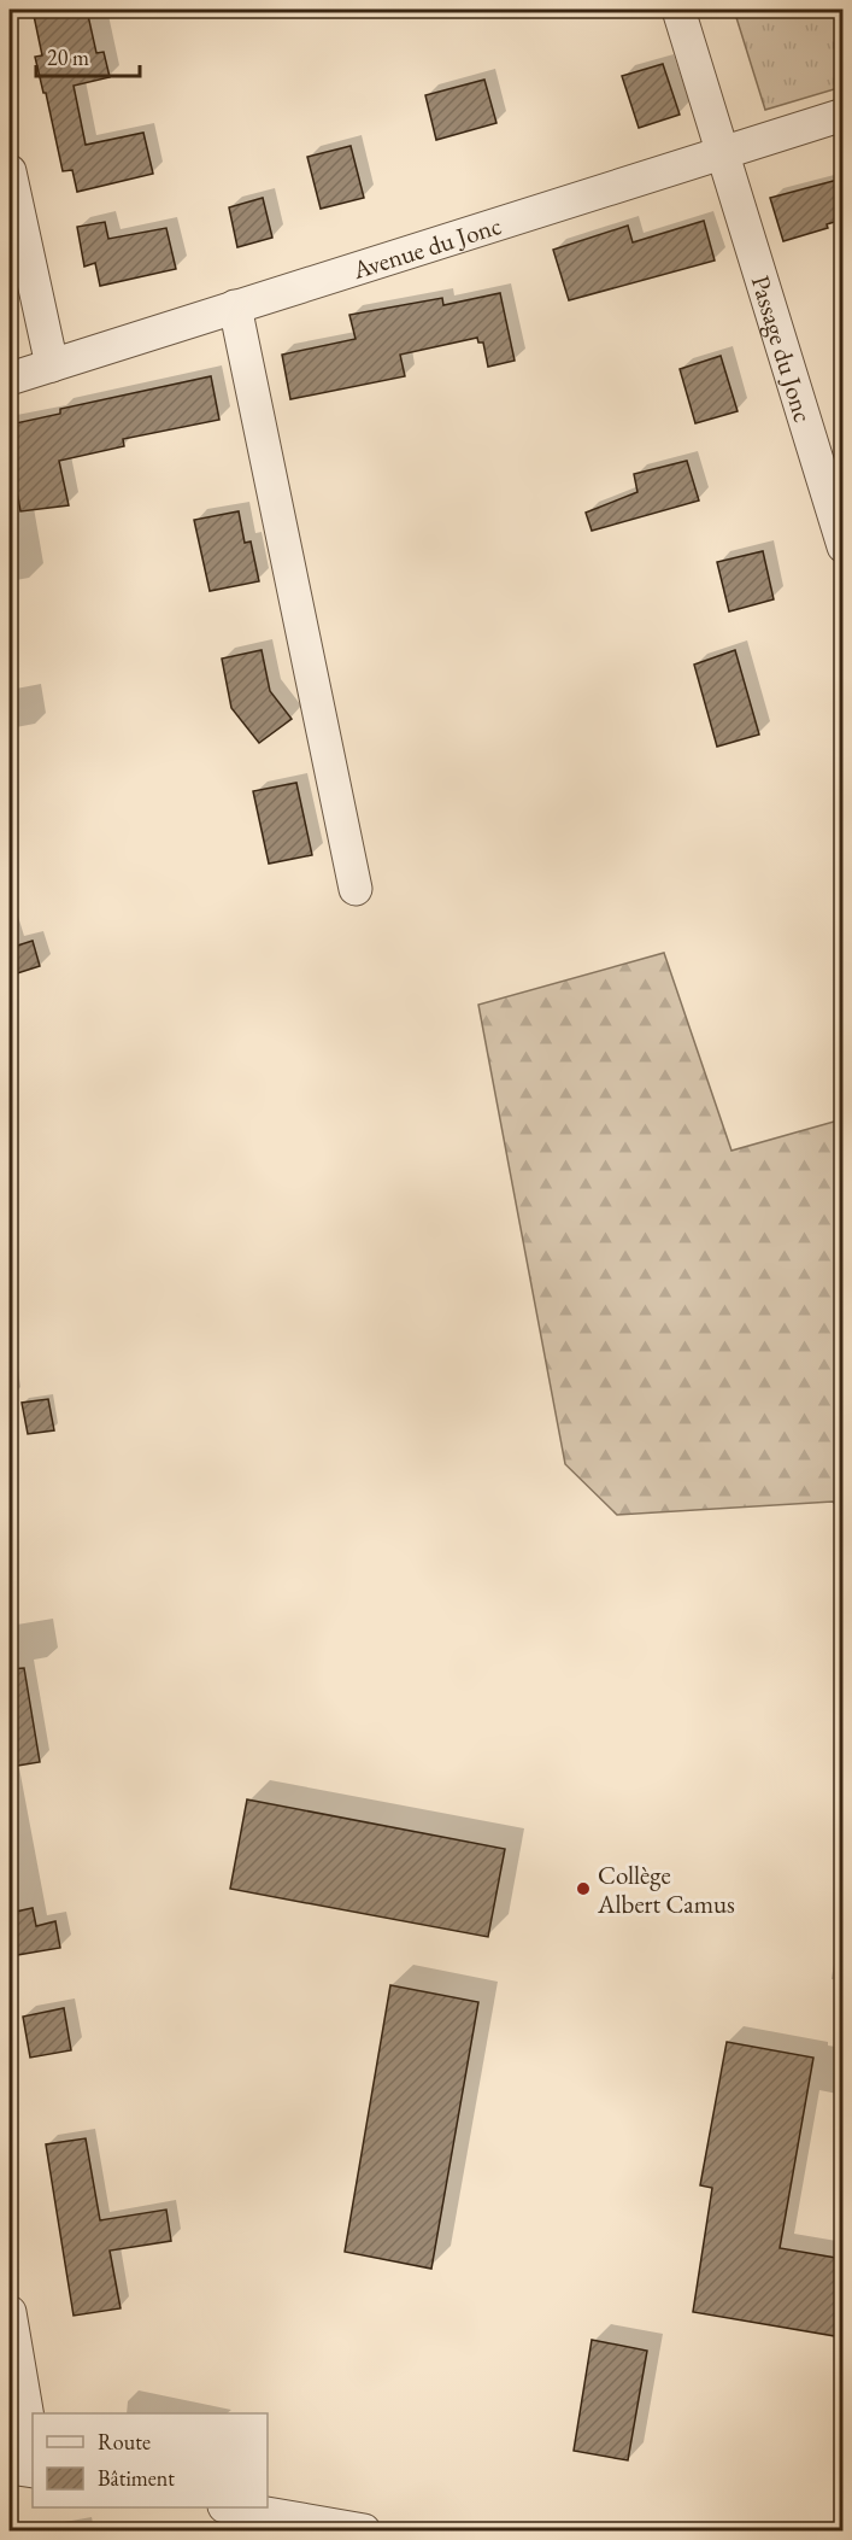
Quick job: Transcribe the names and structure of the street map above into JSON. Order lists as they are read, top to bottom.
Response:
{
  "streets": {
    "street": ["Avenue du Jonc", "Passage du Jonc"]
  },
  "crossings": [
    ["Avenue du Jonc", "Passage du Jonc"]
  ],
  "places": ["Collège Albert Camus"],
  "legend": ["Route", "Bâtiment"],
  "scale_bar": "20 m"
}
